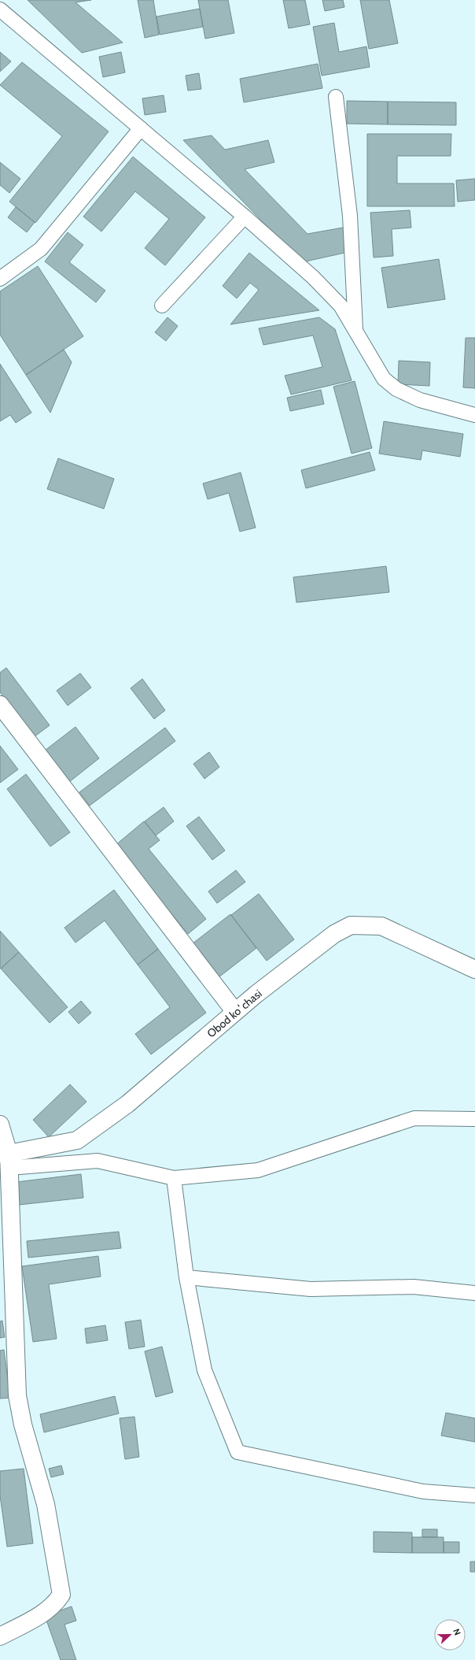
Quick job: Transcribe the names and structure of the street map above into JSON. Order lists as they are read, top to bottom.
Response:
{
  "streets": {
    "street": ["Obod koʻchasi"]
  },
  "north": "right"
}
